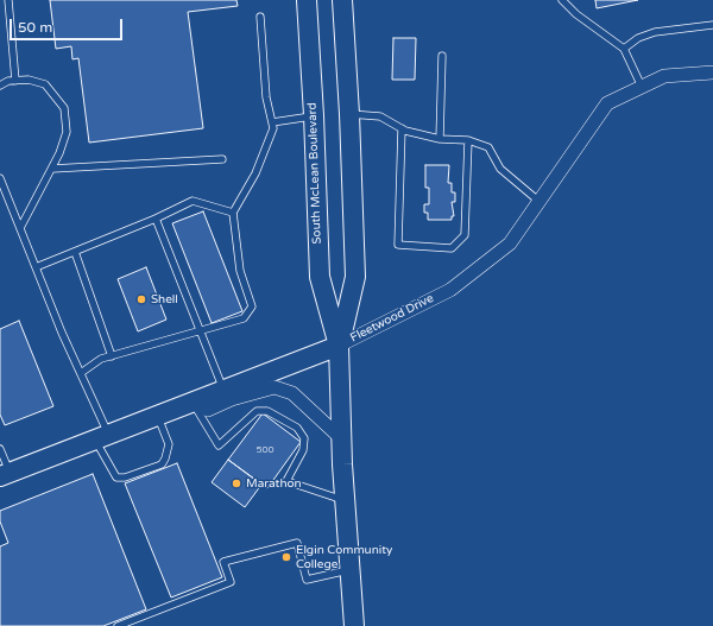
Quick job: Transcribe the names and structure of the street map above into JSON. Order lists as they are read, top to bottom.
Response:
{
  "streets": {
    "main road": ["South McLean Boulevard", "Fleetwood Drive"]
  },
  "crossings": [
    ["South McLean Boulevard", "Fleetwood Drive"]
  ],
  "places": ["Shell", "Marathon", "Elgin Community College"],
  "house_numbers": ["500"],
  "scale_bar": "50 m"
}
